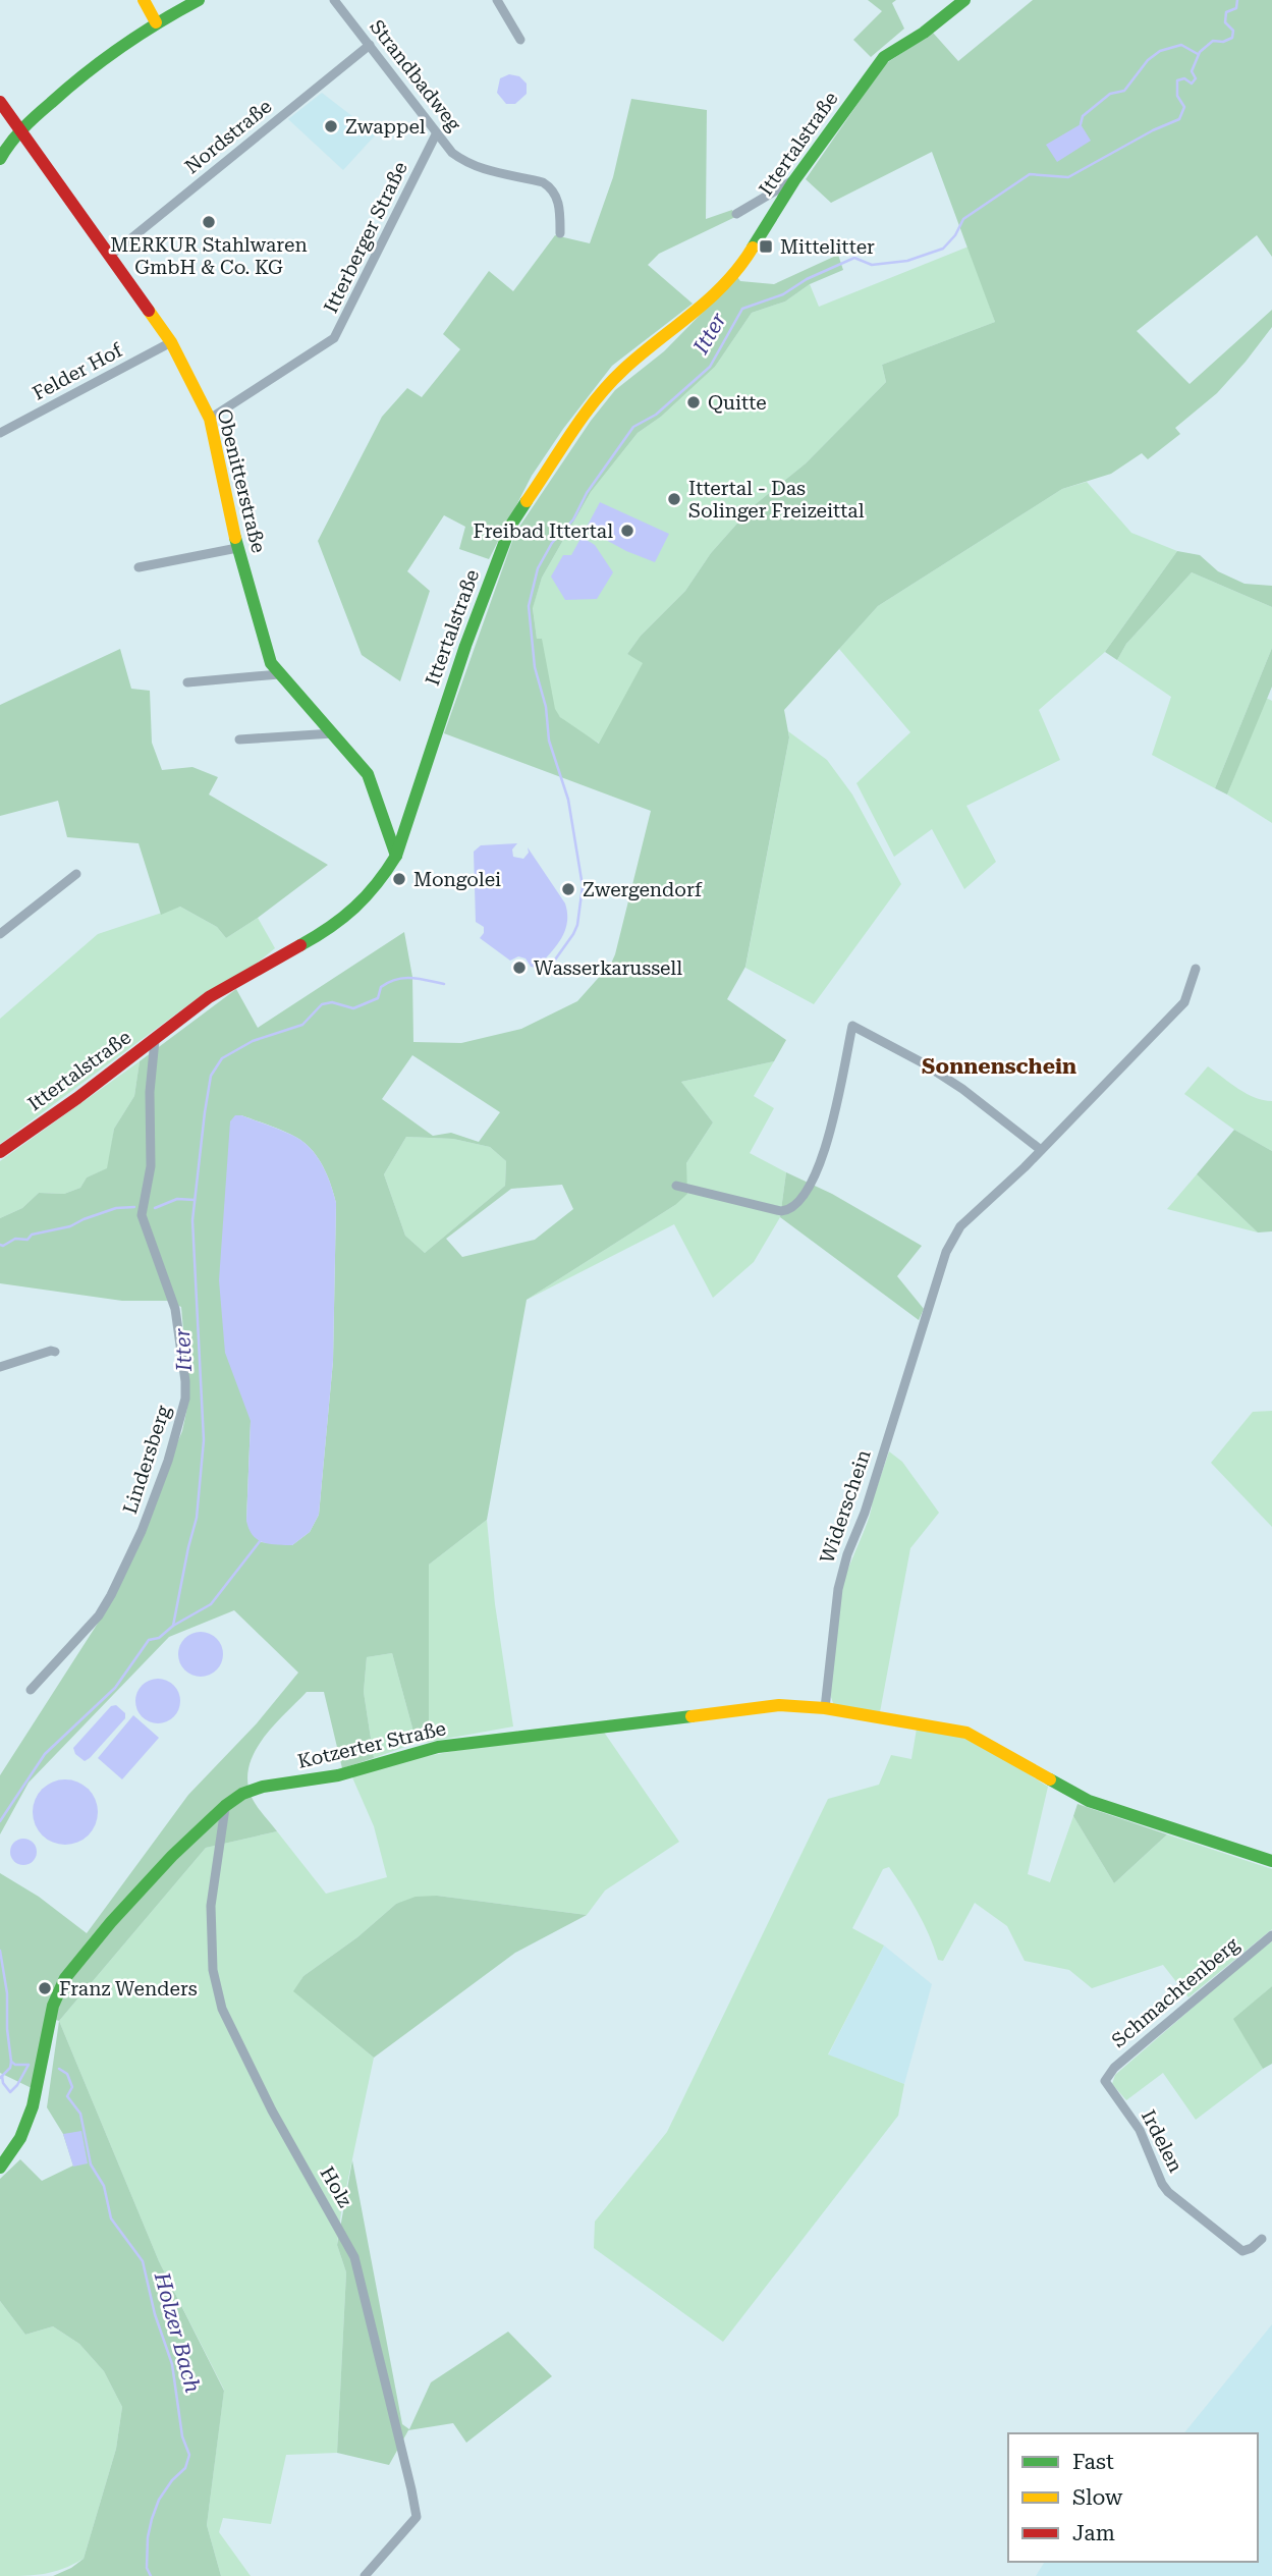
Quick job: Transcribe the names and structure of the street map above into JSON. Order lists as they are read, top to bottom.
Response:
{
  "streets": {
    "street": [
      "Strandbadweg",
      "Nordstraße",
      "Ittertalstraße",
      "Itterberger Straße",
      "Felder Hof",
      "Obenitterstraße",
      "Lindersberg",
      "Widerschein",
      "Kotzerter Straße",
      "Schmachtenberg",
      "Irdelen",
      "Holz"
    ]
  },
  "crossings": [
    ["Strandbadweg", "Nordstraße"],
    ["Strandbadweg", "Itterberger Straße"],
    ["Nordstraße", "Obenitterstraße"],
    ["Ittertalstraße", "Obenitterstraße"],
    ["Ittertalstraße", "Lindersberg"],
    ["Itterberger Straße", "Obenitterstraße"],
    ["Felder Hof", "Obenitterstraße"],
    ["Widerschein", "Kotzerter Straße"],
    ["Kotzerter Straße", "Holz"],
    ["Schmachtenberg", "Irdelen"]
  ],
  "districts": ["Sonnenschein"],
  "water": ["Itter", "Holzer Bach"],
  "places": {
    "other": [
      "Zwappel",
      "MERKUR Stahlwaren GmbH & Co. KG",
      "Quitte",
      "Ittertal - Das Solinger Freizeittal",
      "Freibad Ittertal",
      "Mongolei",
      "Zwergendorf",
      "Wasserkarussell",
      "Franz Wenders"
    ],
    "transit": ["Mittelitter"]
  },
  "legend": ["Fast", "Slow", "Jam"]
}
